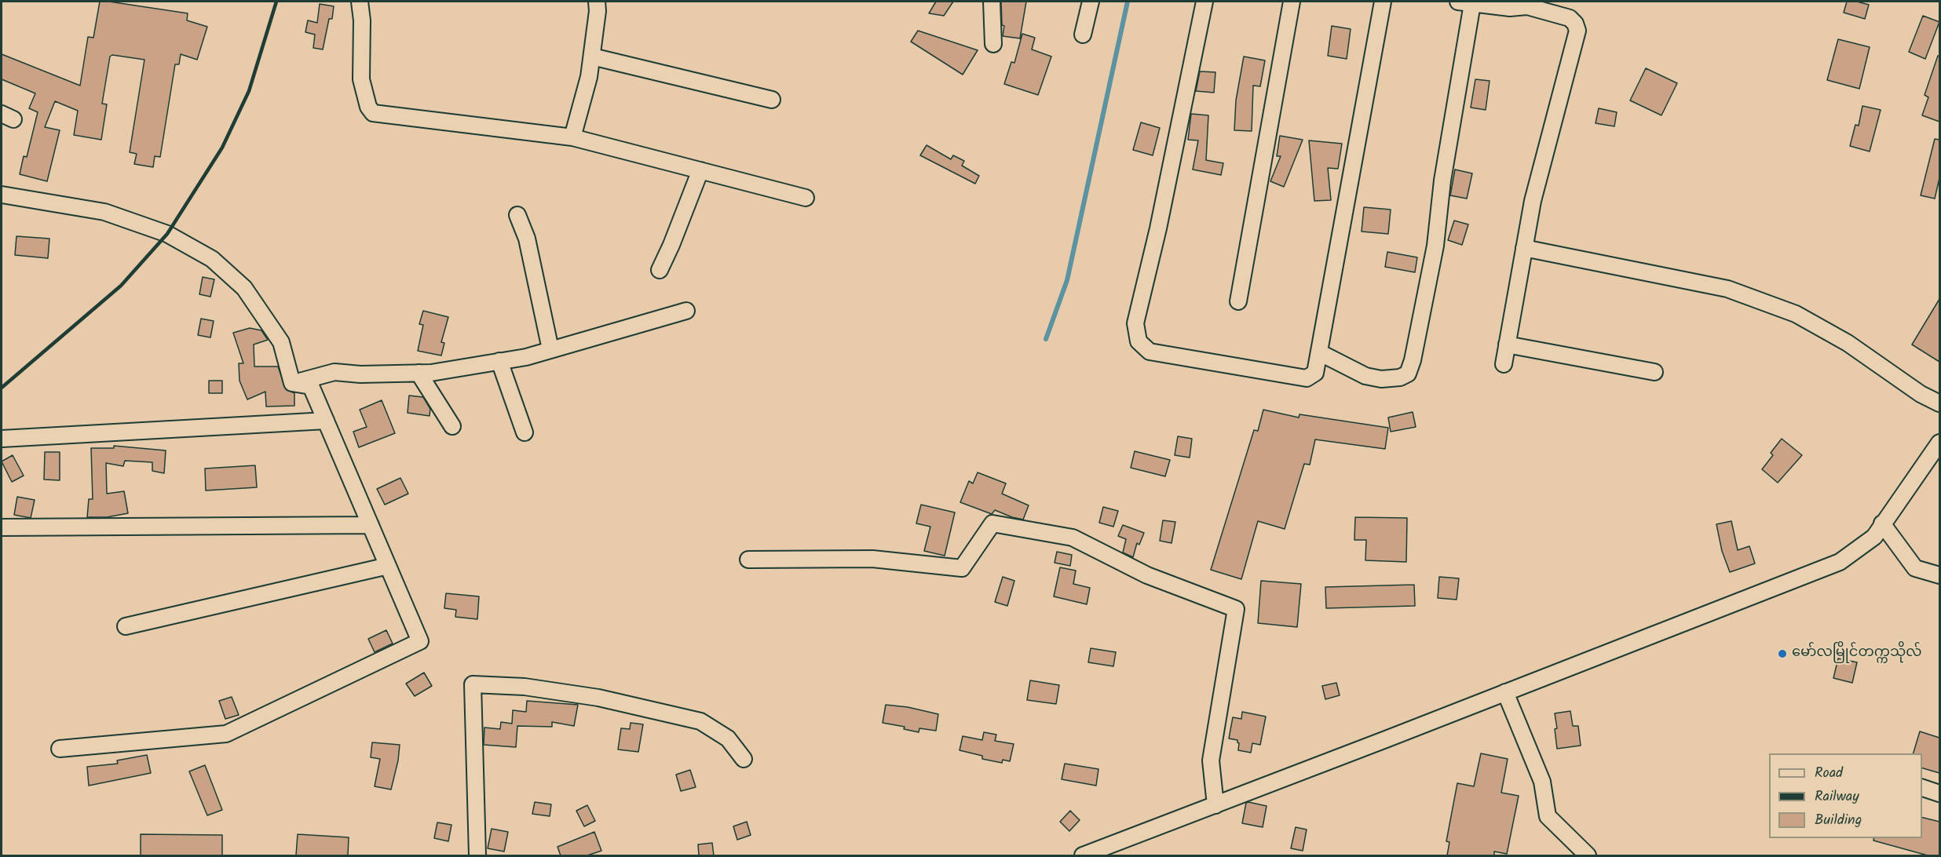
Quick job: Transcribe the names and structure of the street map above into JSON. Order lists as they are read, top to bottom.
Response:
{
  "places": ["မော်လမြိုင်တက္ကသိုလ်"],
  "legend": ["Road", "Railway", "Building"]
}
